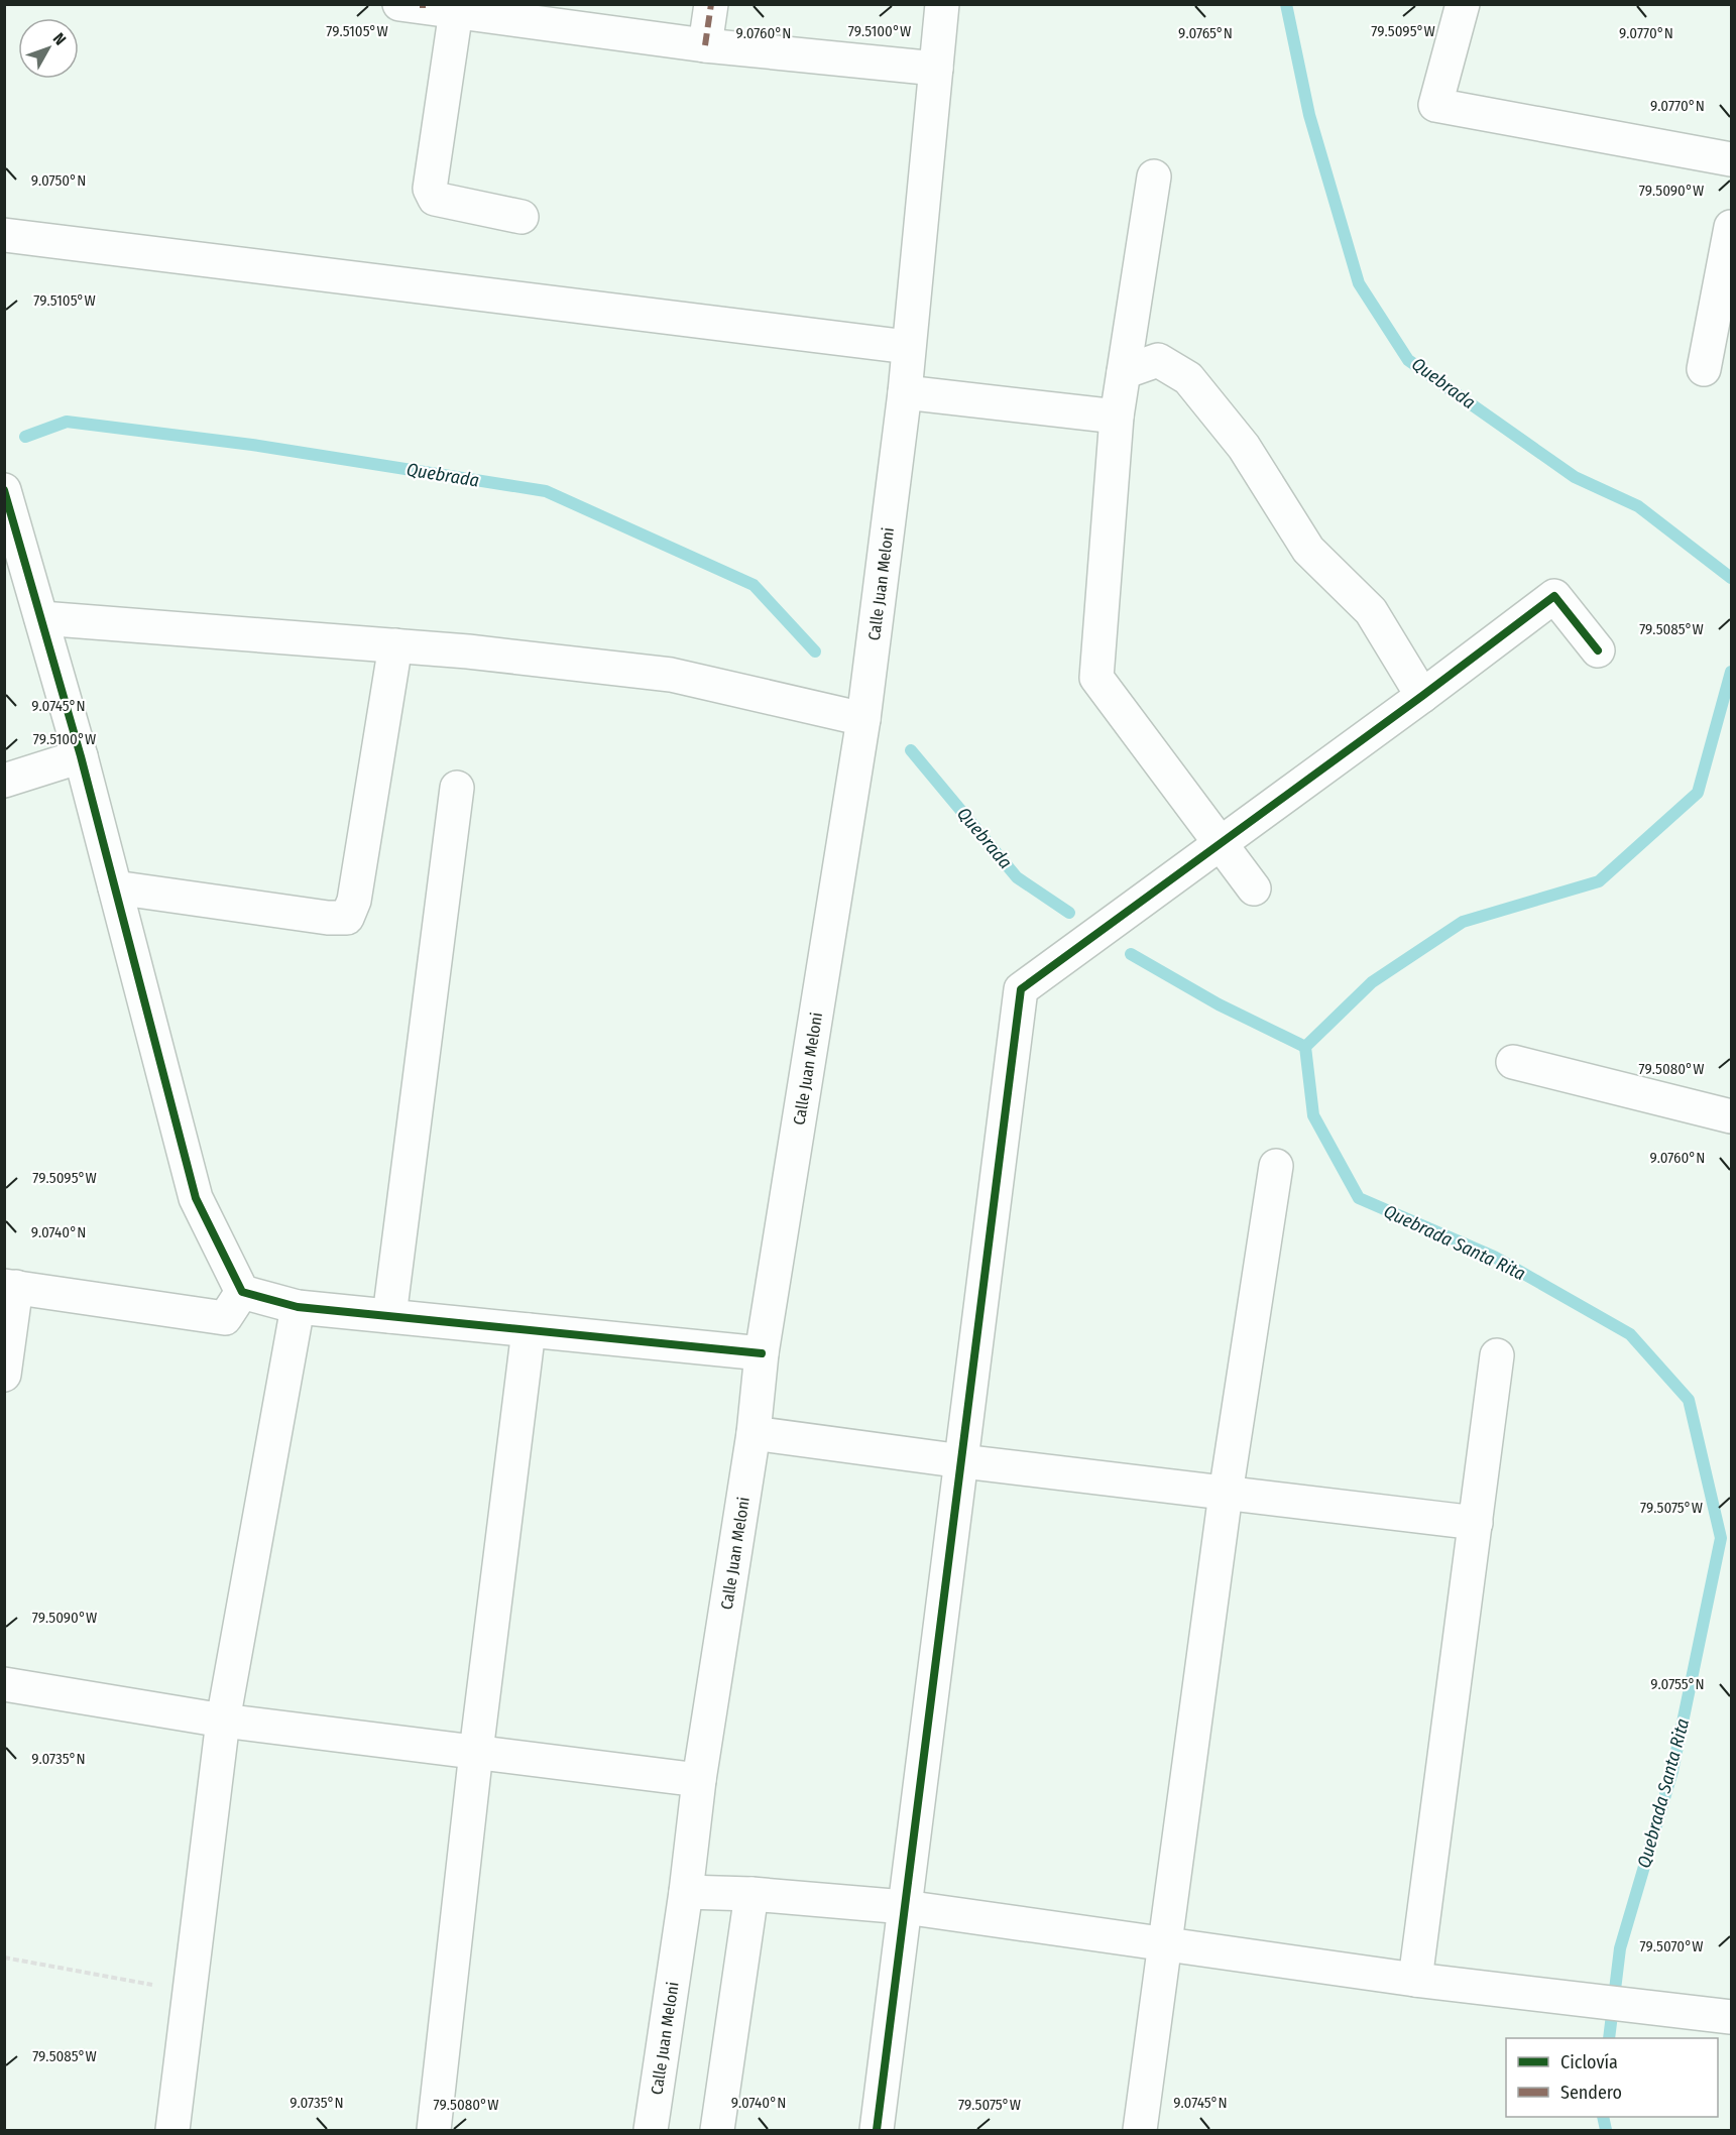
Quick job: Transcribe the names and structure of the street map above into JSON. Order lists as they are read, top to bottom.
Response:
{
  "streets": {
    "street": ["Calle Juan Meloni"]
  },
  "water": ["Quebrada", "Quebrada Santa Rita"],
  "legend": ["Ciclovía", "Sendero"],
  "north": "top right",
  "coordinates": [
    "79.5105°W",
    "79.5100°W",
    "79.5095°W",
    "9.0770°N",
    "9.0760°N",
    "9.0765°N",
    "9.0750°N",
    "79.5090°W",
    "79.5085°W",
    "9.0745°N",
    "79.5080°W",
    "9.0740°N",
    "79.5075°W",
    "9.0755°N",
    "9.0735°N",
    "79.5070°W"
  ]
}
